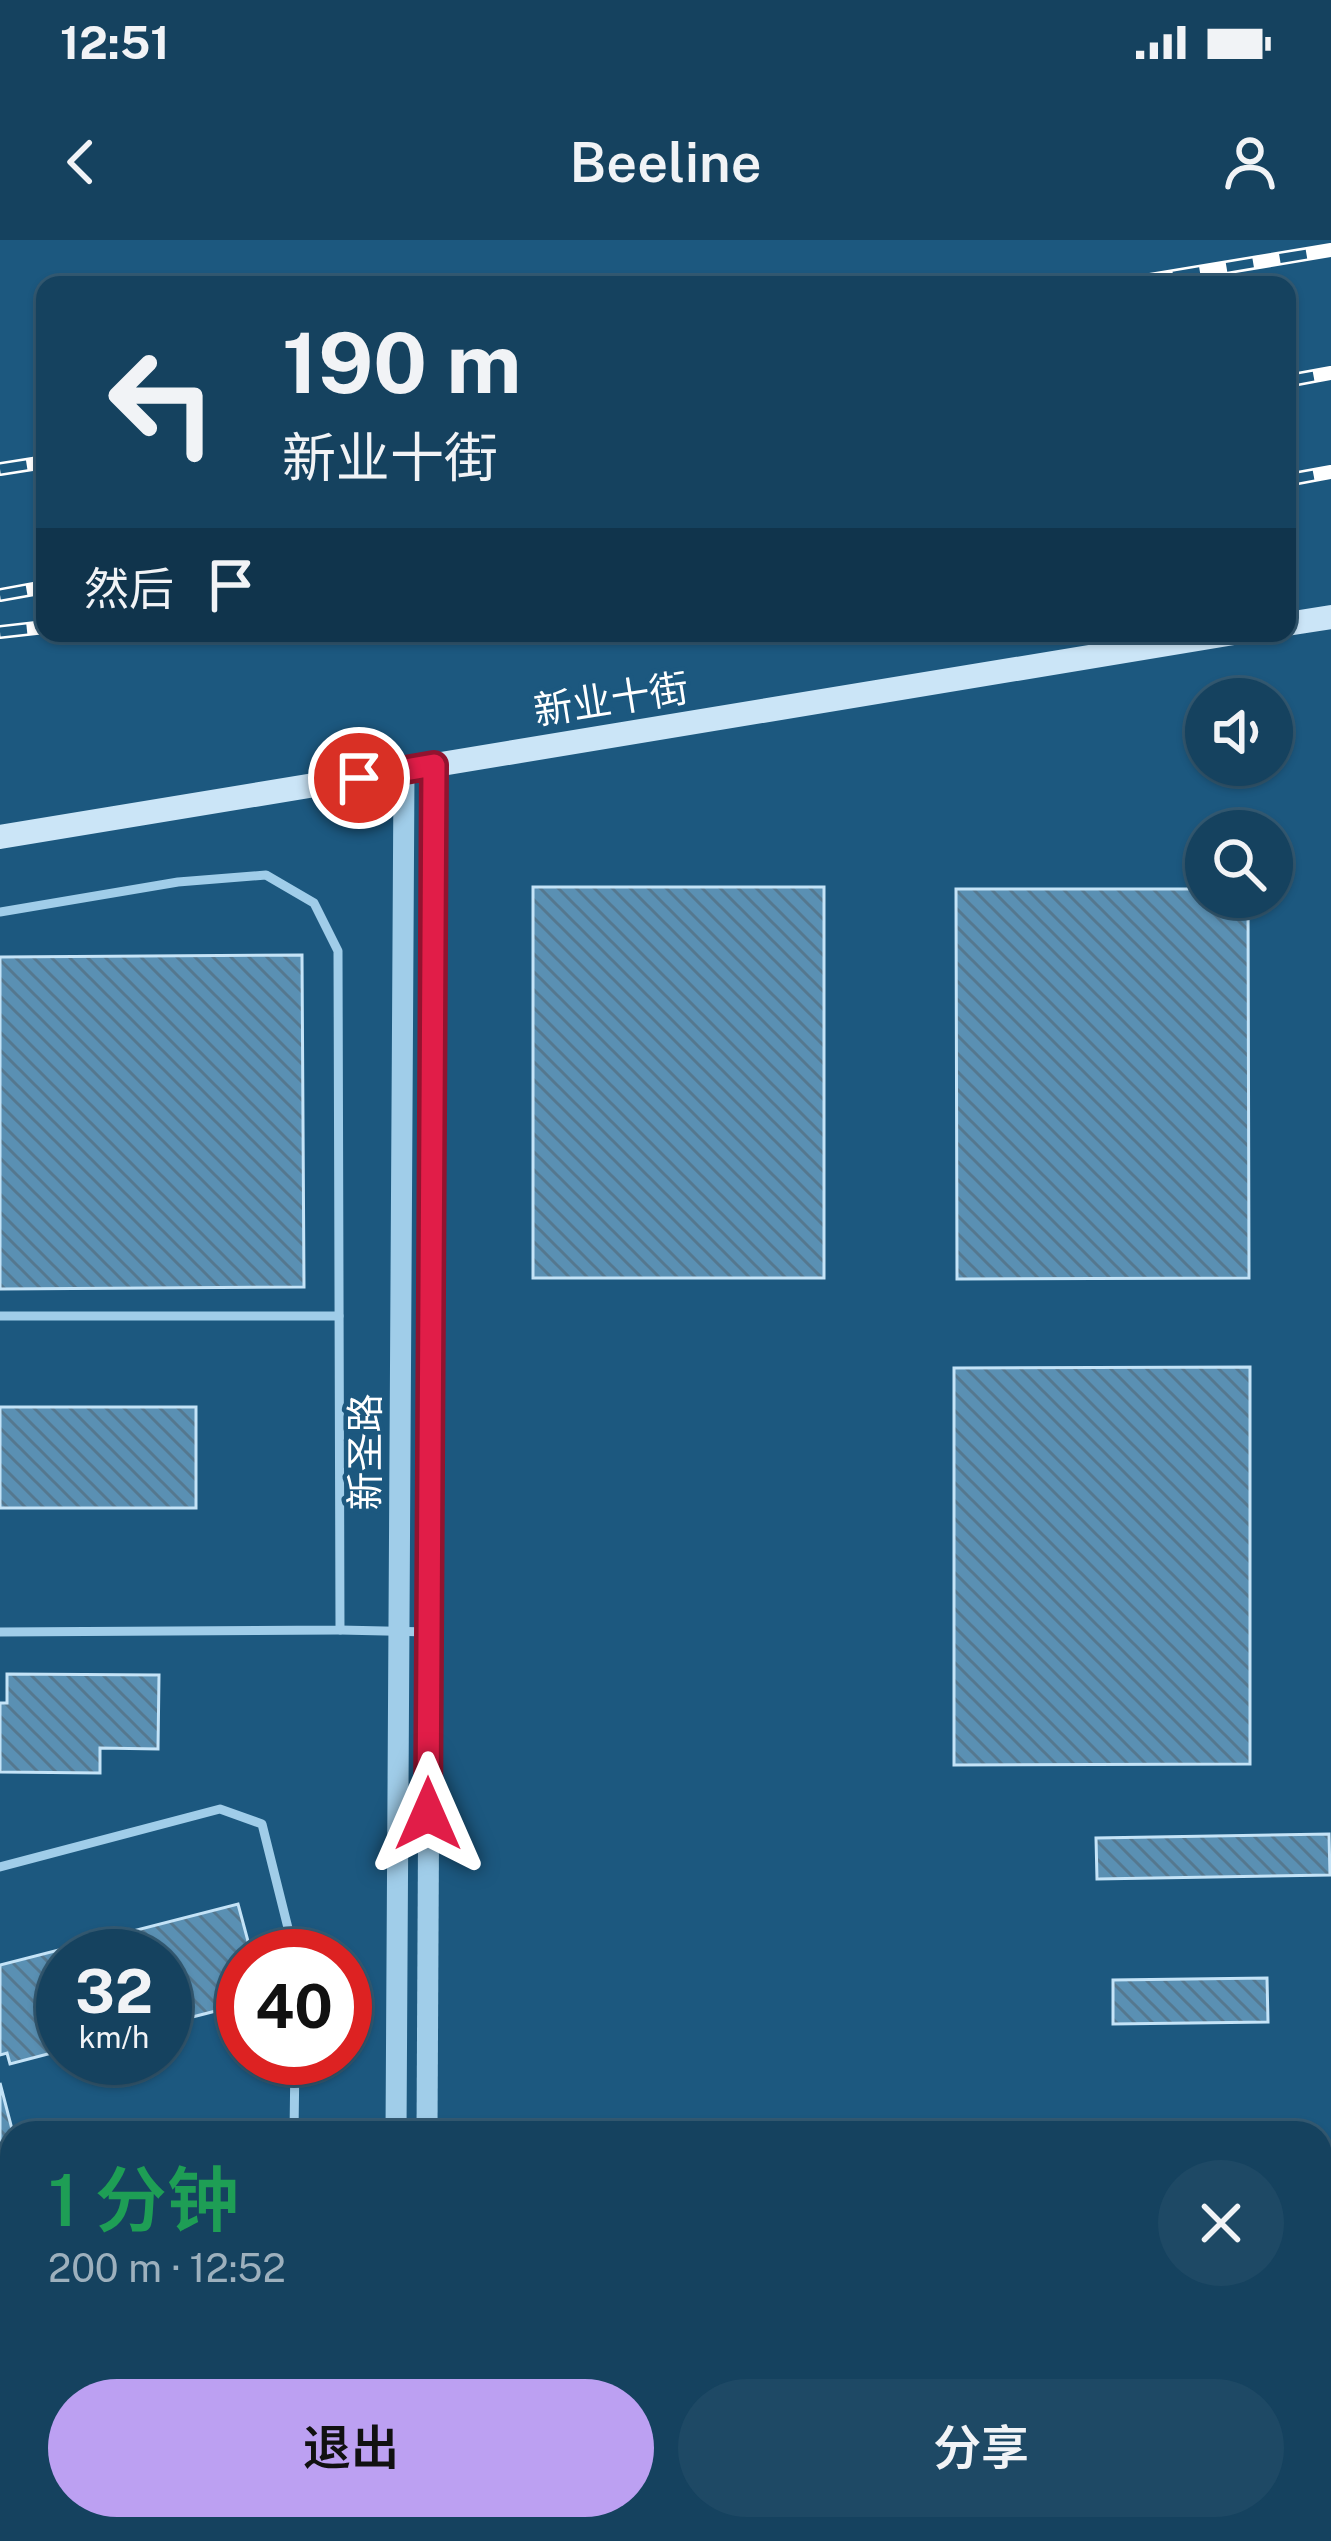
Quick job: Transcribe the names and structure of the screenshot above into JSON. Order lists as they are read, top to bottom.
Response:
{
  "streets": {
    "main road": ["新业十街"],
    "street": ["新圣路"]
  },
  "crossings": [
    ["新业十街", "新圣路"]
  ],
  "page": {
    "status": "12:51",
    "header": "Beeline",
    "turn": ["190 m", "新业十街"],
    "then": "然后",
    "speed": "32 km/h",
    "limit": "40",
    "heading": ["1 分钟", "200 m · 12:52"],
    "buttons": ["退出", "分享"]
  }
}
